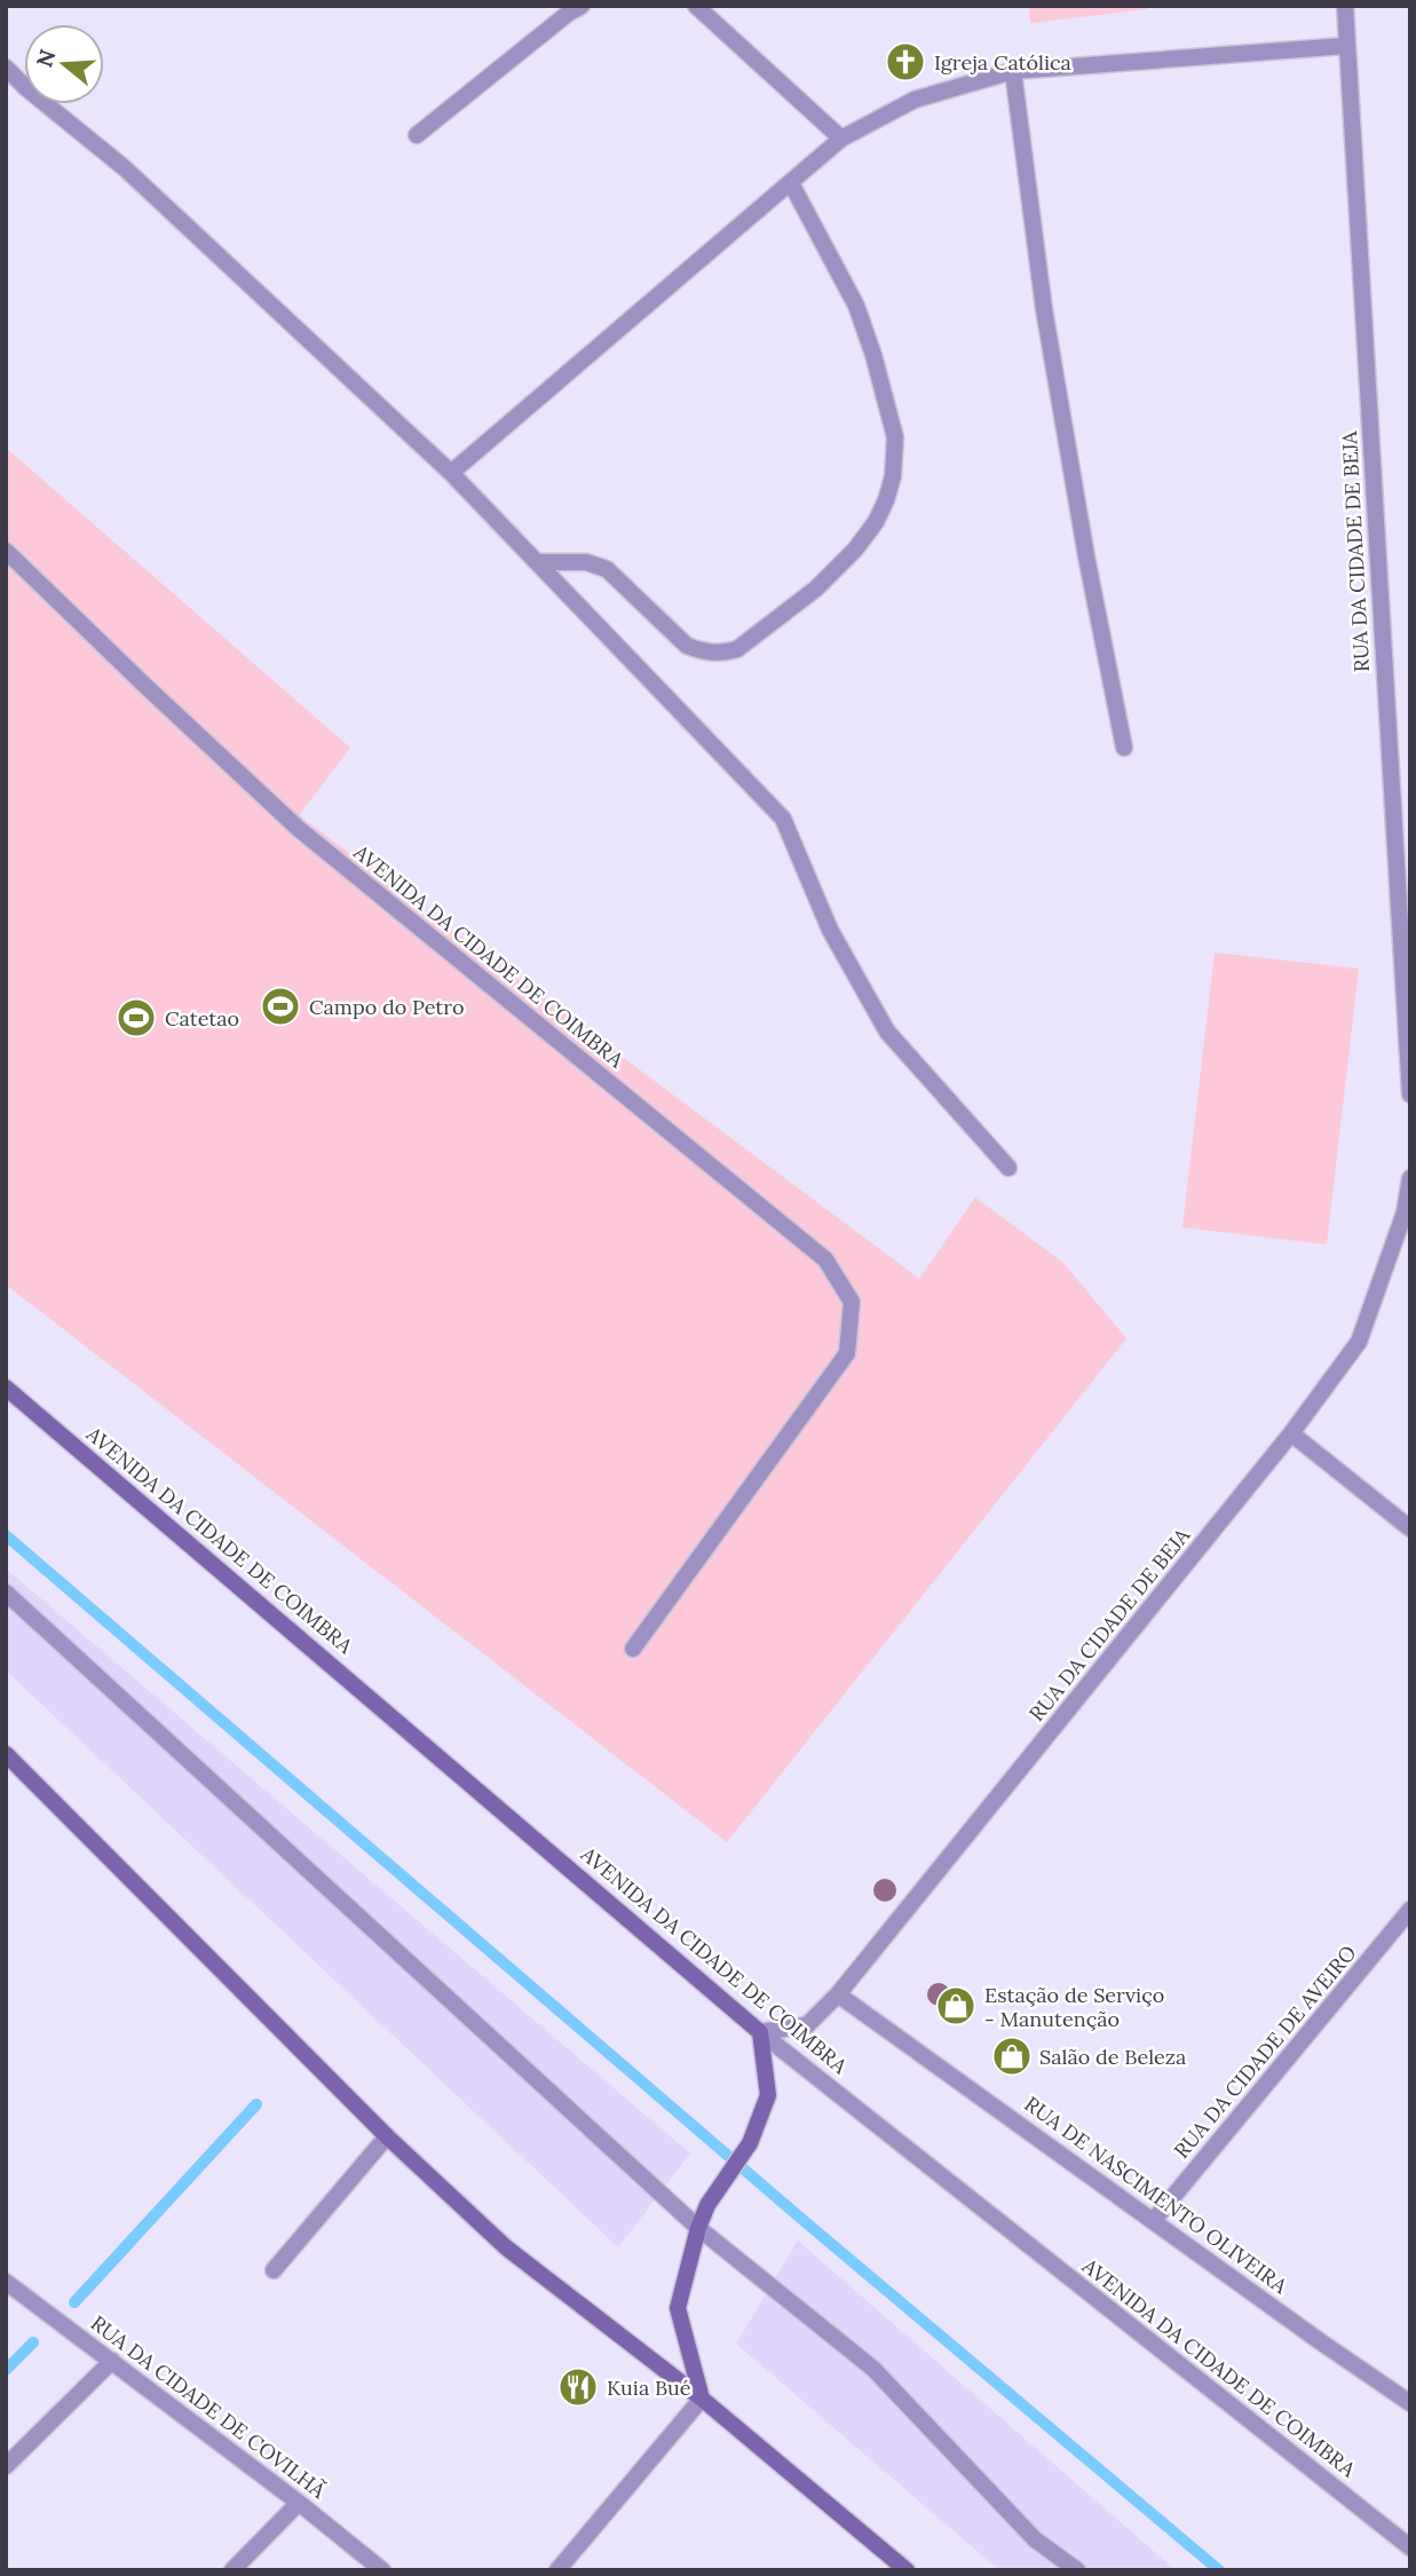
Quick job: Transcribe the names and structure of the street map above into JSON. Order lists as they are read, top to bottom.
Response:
{
  "streets": {
    "main road": ["AVENIDA DA CIDADE DE COIMBRA"],
    "street": [
      "RUA DA CIDADE DE BEJA",
      "RUA DA CIDADE DE AVEIRO",
      "RUA DE NASCIMENTO OLIVEIRA",
      "RUA DA CIDADE DE COVILHÃ"
    ]
  },
  "crossings": [
    ["RUA DA CIDADE DE BEJA", "AVENIDA DA CIDADE DE COIMBRA"],
    ["RUA DA CIDADE DE BEJA", "RUA DE NASCIMENTO OLIVEIRA"],
    ["RUA DA CIDADE DE AVEIRO", "RUA DE NASCIMENTO OLIVEIRA"]
  ],
  "places": {
    "church": ["Igreja Católica"],
    "sports": ["Campo do Petro", "Catetao"],
    "shop": ["Estação de Serviço - Manutenção", "Salão de Beleza"],
    "restaurant": ["Kuia Bué"]
  },
  "north": "left"
}
